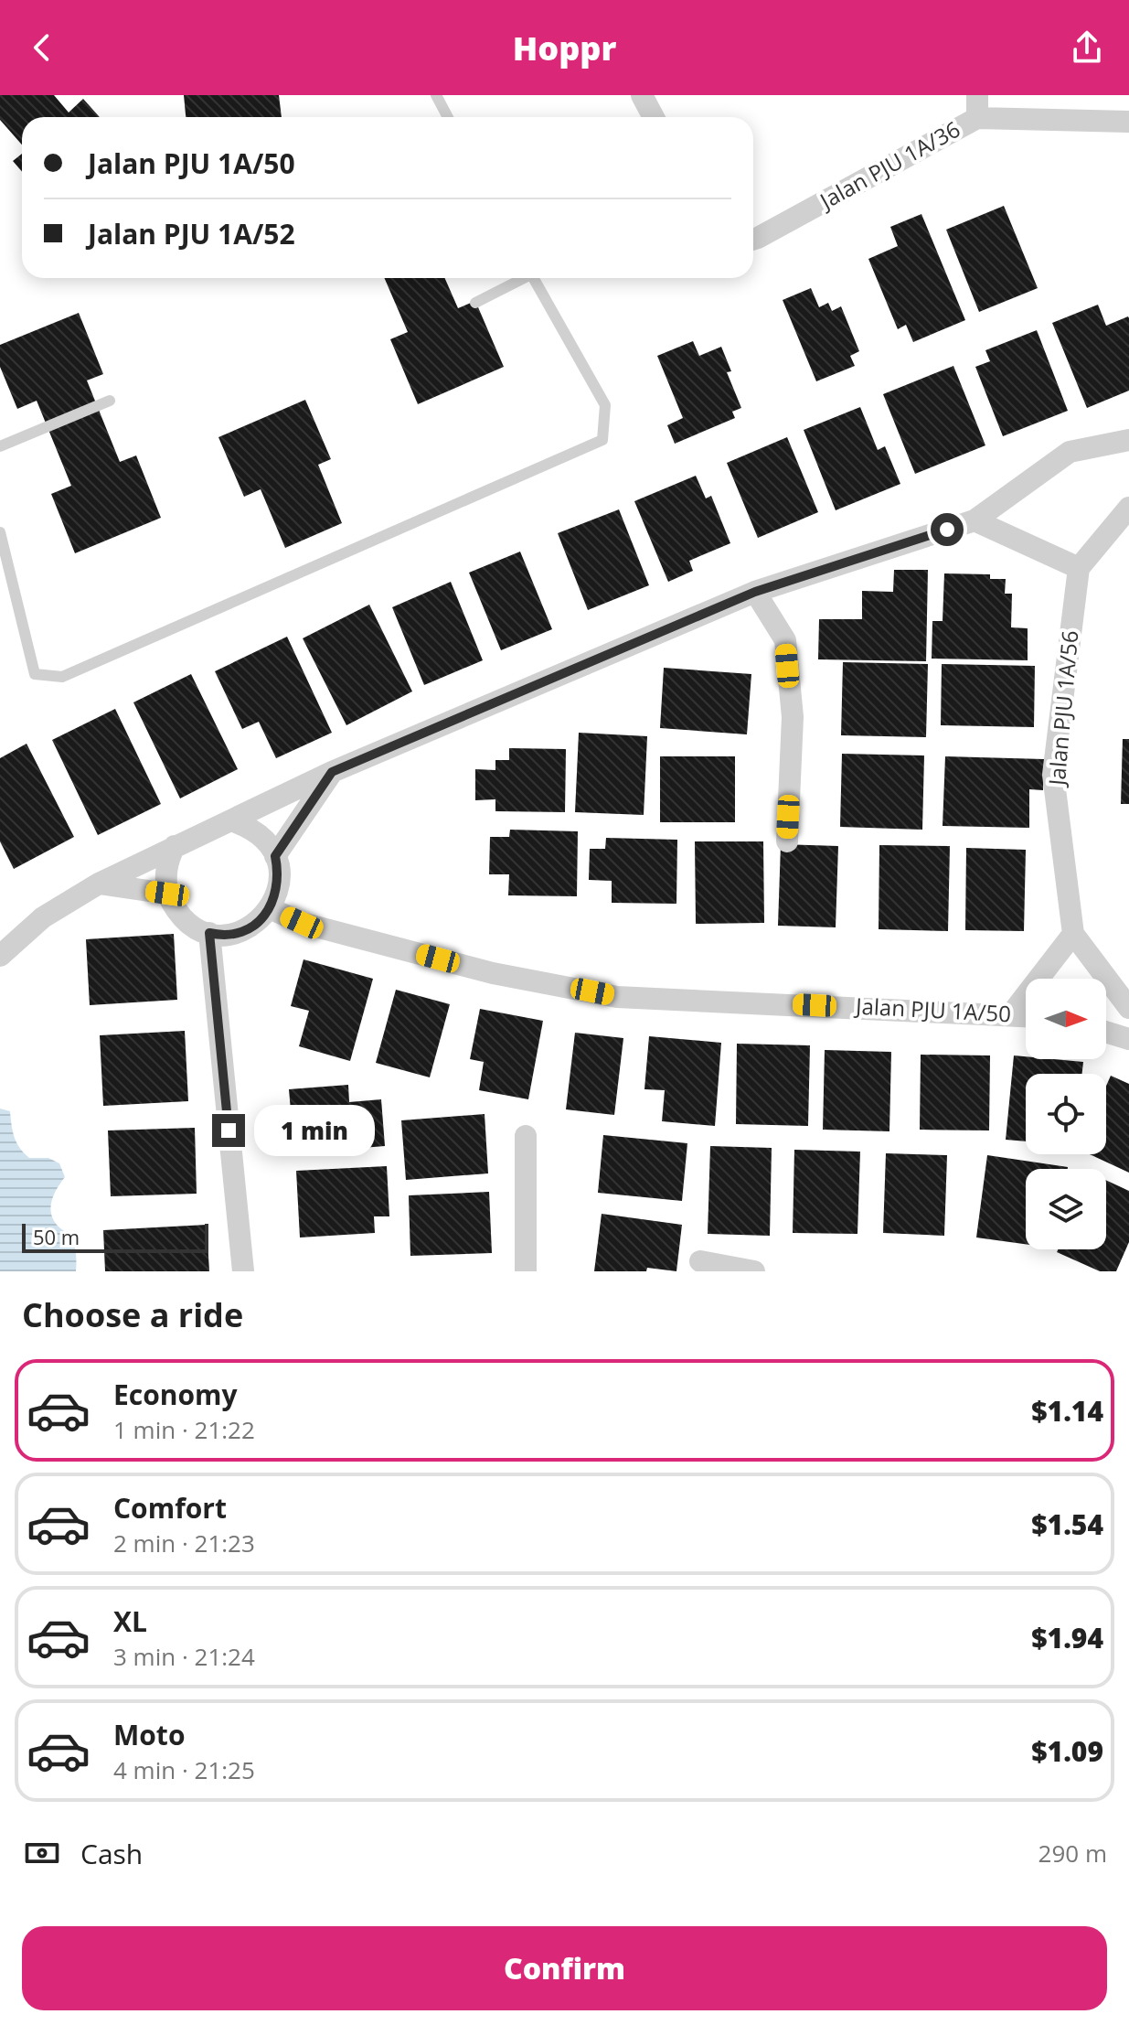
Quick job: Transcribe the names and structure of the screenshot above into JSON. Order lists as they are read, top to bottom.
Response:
{
  "streets": {
    "street": ["Jalan PJU 1A/36", "Jalan PJU 1A/56", "Jalan PJU 1A/50"]
  },
  "scale_bar": "50 m",
  "north": "right",
  "page": {
    "header": "Hoppr",
    "banner": ["Jalan PJU 1A/50", "Jalan PJU 1A/52"],
    "bubble": "1 min",
    "scale": "50 m",
    "heading": "Choose a ride",
    "list": [
      {
        "name": "Economy",
        "note": "1 min · 21:22",
        "value": "$1.14"
      },
      {
        "name": "Comfort",
        "note": "2 min · 21:23",
        "value": "$1.54"
      },
      {
        "name": "XL",
        "note": "3 min · 21:24",
        "value": "$1.94"
      },
      {
        "name": "Moto",
        "note": "4 min · 21:25",
        "value": "$1.09"
      }
    ],
    "pay": ["Cash", "290 m"],
    "buttons": "Confirm"
  }
}
